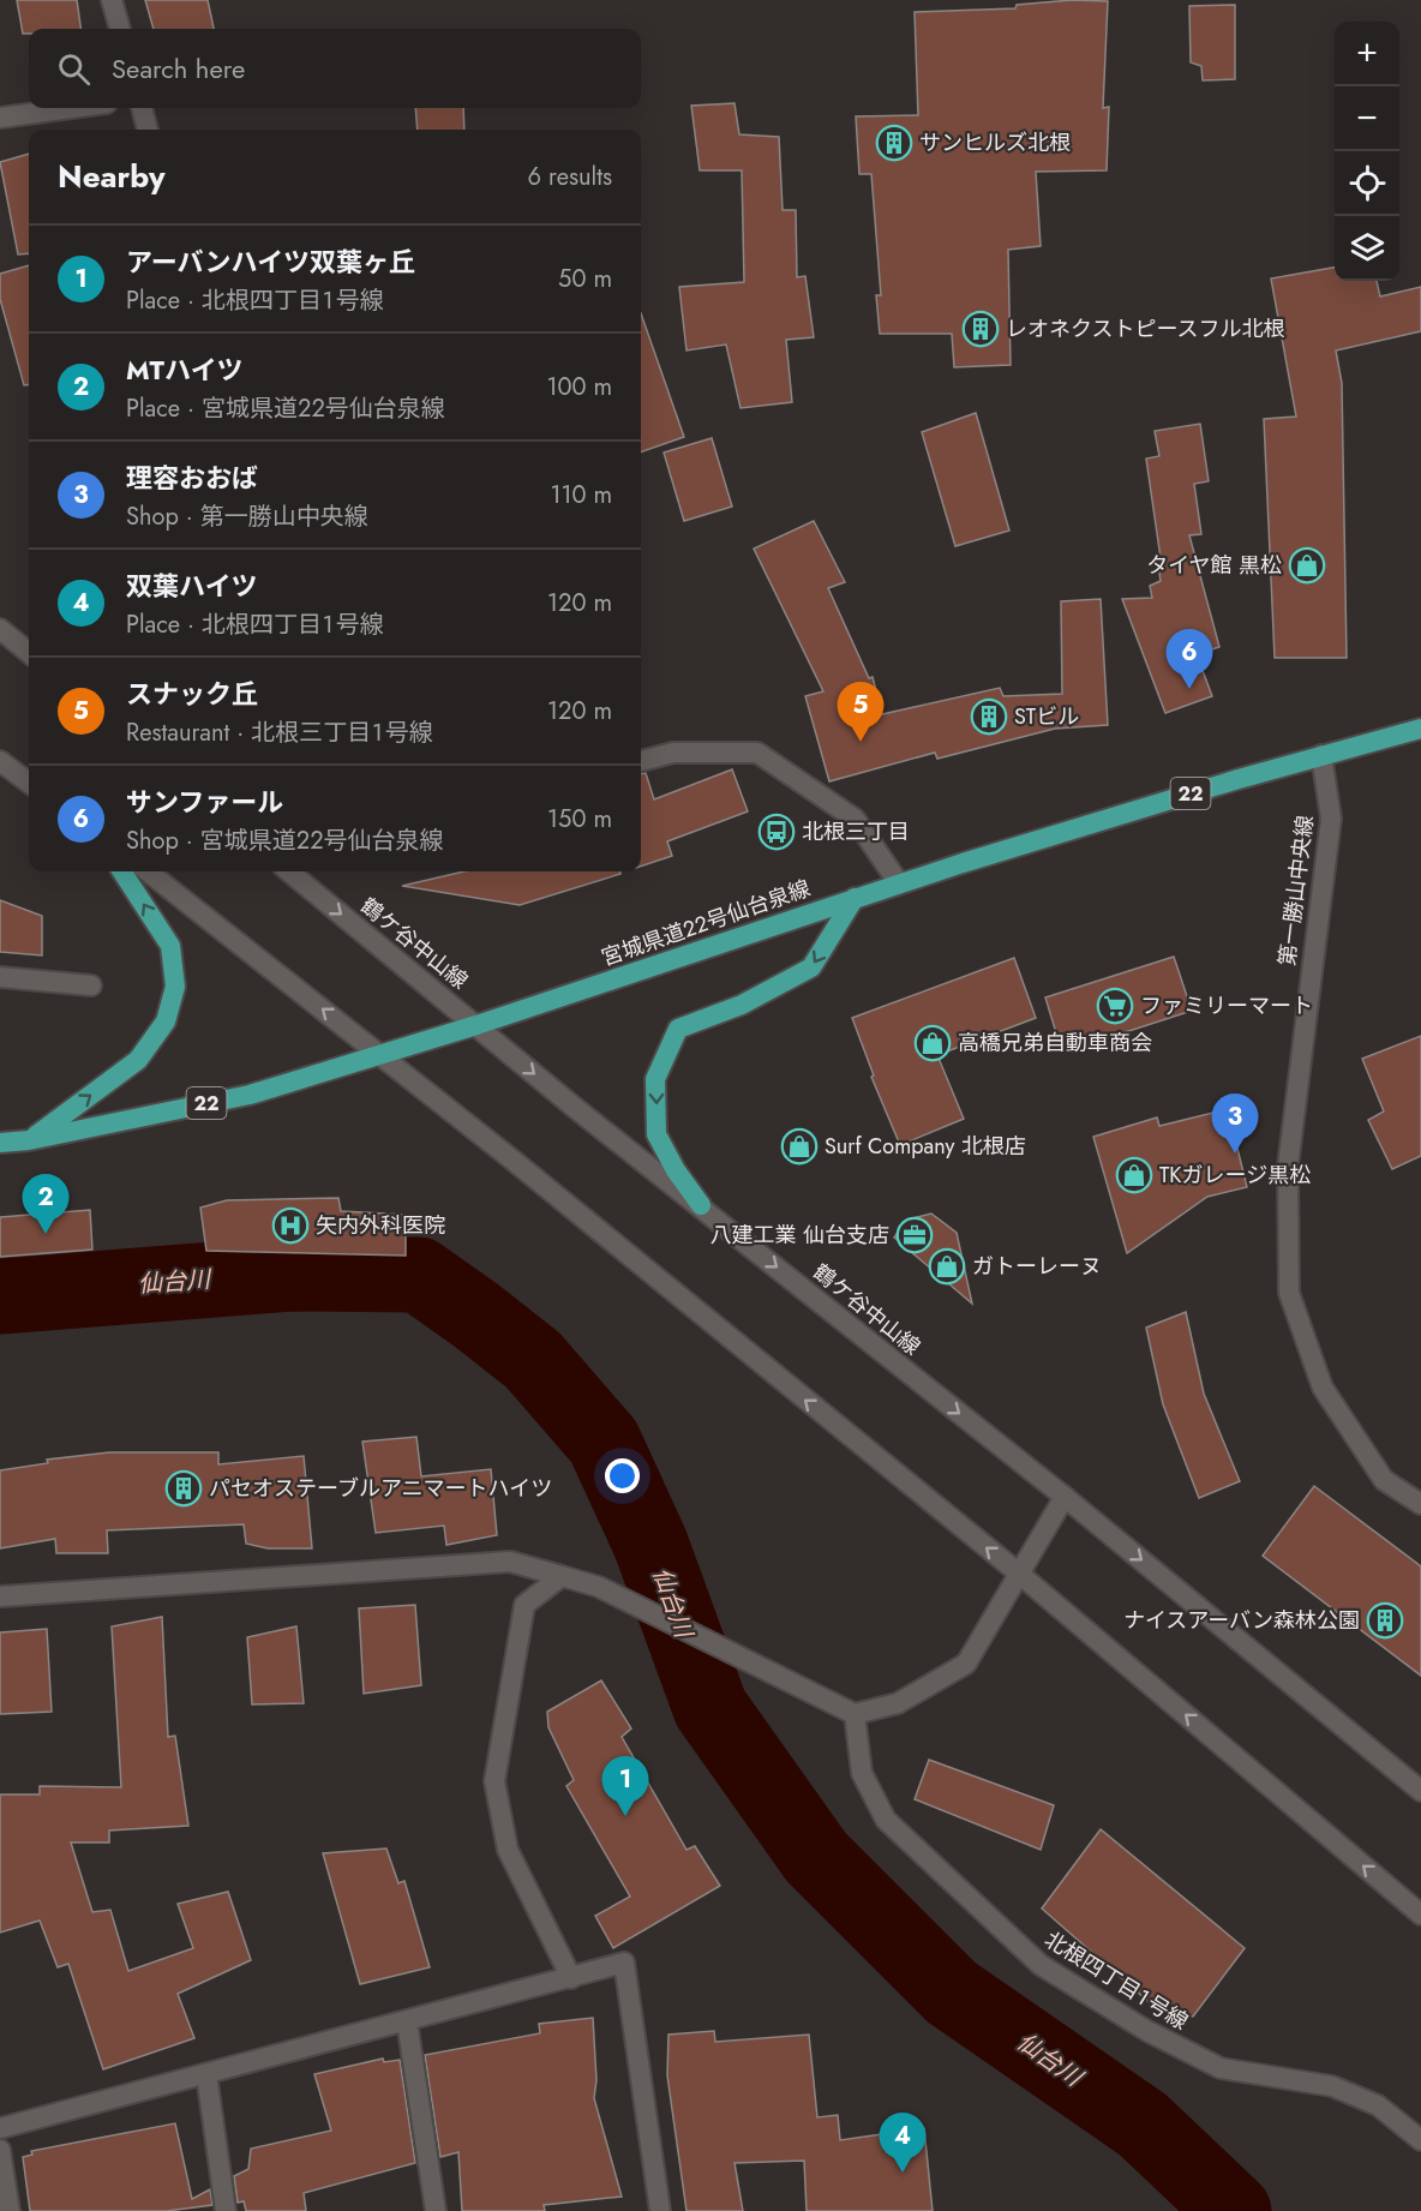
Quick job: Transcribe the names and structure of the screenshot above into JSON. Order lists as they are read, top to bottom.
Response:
{
  "streets": {
    "main road": ["22", "宮城県道22号仙台泉線"],
    "street": ["第一勝山中央線", "鶴ケ谷中山線", "北根四丁目１号線"]
  },
  "crossings": [
    ["第一勝山中央線", "宮城県道22号仙台泉線"],
    ["宮城県道22号仙台泉線", "鶴ケ谷中山線"]
  ],
  "water": ["仙台川"],
  "places": {
    "building": [
      "サンヒルズ北根",
      "レオネクストピースフル北根",
      "STビル",
      "パセオステーブルアニマートハイツ",
      "ナイスアーバン森林公園"
    ],
    "shop": [
      "タイヤ館 黒松",
      "高橋兄弟自動車商会",
      "Surf Company 北根店",
      "TKガレージ黒松",
      "ガトーレーヌ"
    ],
    "bus stop": ["北根三丁目"],
    "supermarket": ["ファミリーマート"],
    "hospital": ["矢内外科医院"],
    "office": ["八建工業 仙台支店"]
  },
  "page": {
    "map_buttons": ["+", "−"],
    "search": "Search here",
    "heading": ["Nearby", "6 results"],
    "list": [
      {
        "mark": "1",
        "name": "アーバンハイツ双葉ヶ丘",
        "note": "Place · 北根四丁目１号線",
        "value": "50 m"
      },
      {
        "mark": "2",
        "name": "MTハイツ",
        "note": "Place · 宮城県道22号仙台泉線",
        "value": "100 m"
      },
      {
        "mark": "3",
        "name": "理容おおば",
        "note": "Shop · 第一勝山中央線",
        "value": "110 m"
      },
      {
        "mark": "4",
        "name": "双葉ハイツ",
        "note": "Place · 北根四丁目１号線",
        "value": "120 m"
      },
      {
        "mark": "5",
        "name": "スナック丘",
        "note": "Restaurant · 北根三丁目１号線",
        "value": "120 m"
      },
      {
        "mark": "6",
        "name": "サンファール",
        "note": "Shop · 宮城県道22号仙台泉線",
        "value": "150 m"
      }
    ],
    "pins": [
      "6",
      "5",
      "3",
      "2",
      "1",
      "4"
    ]
  }
}
